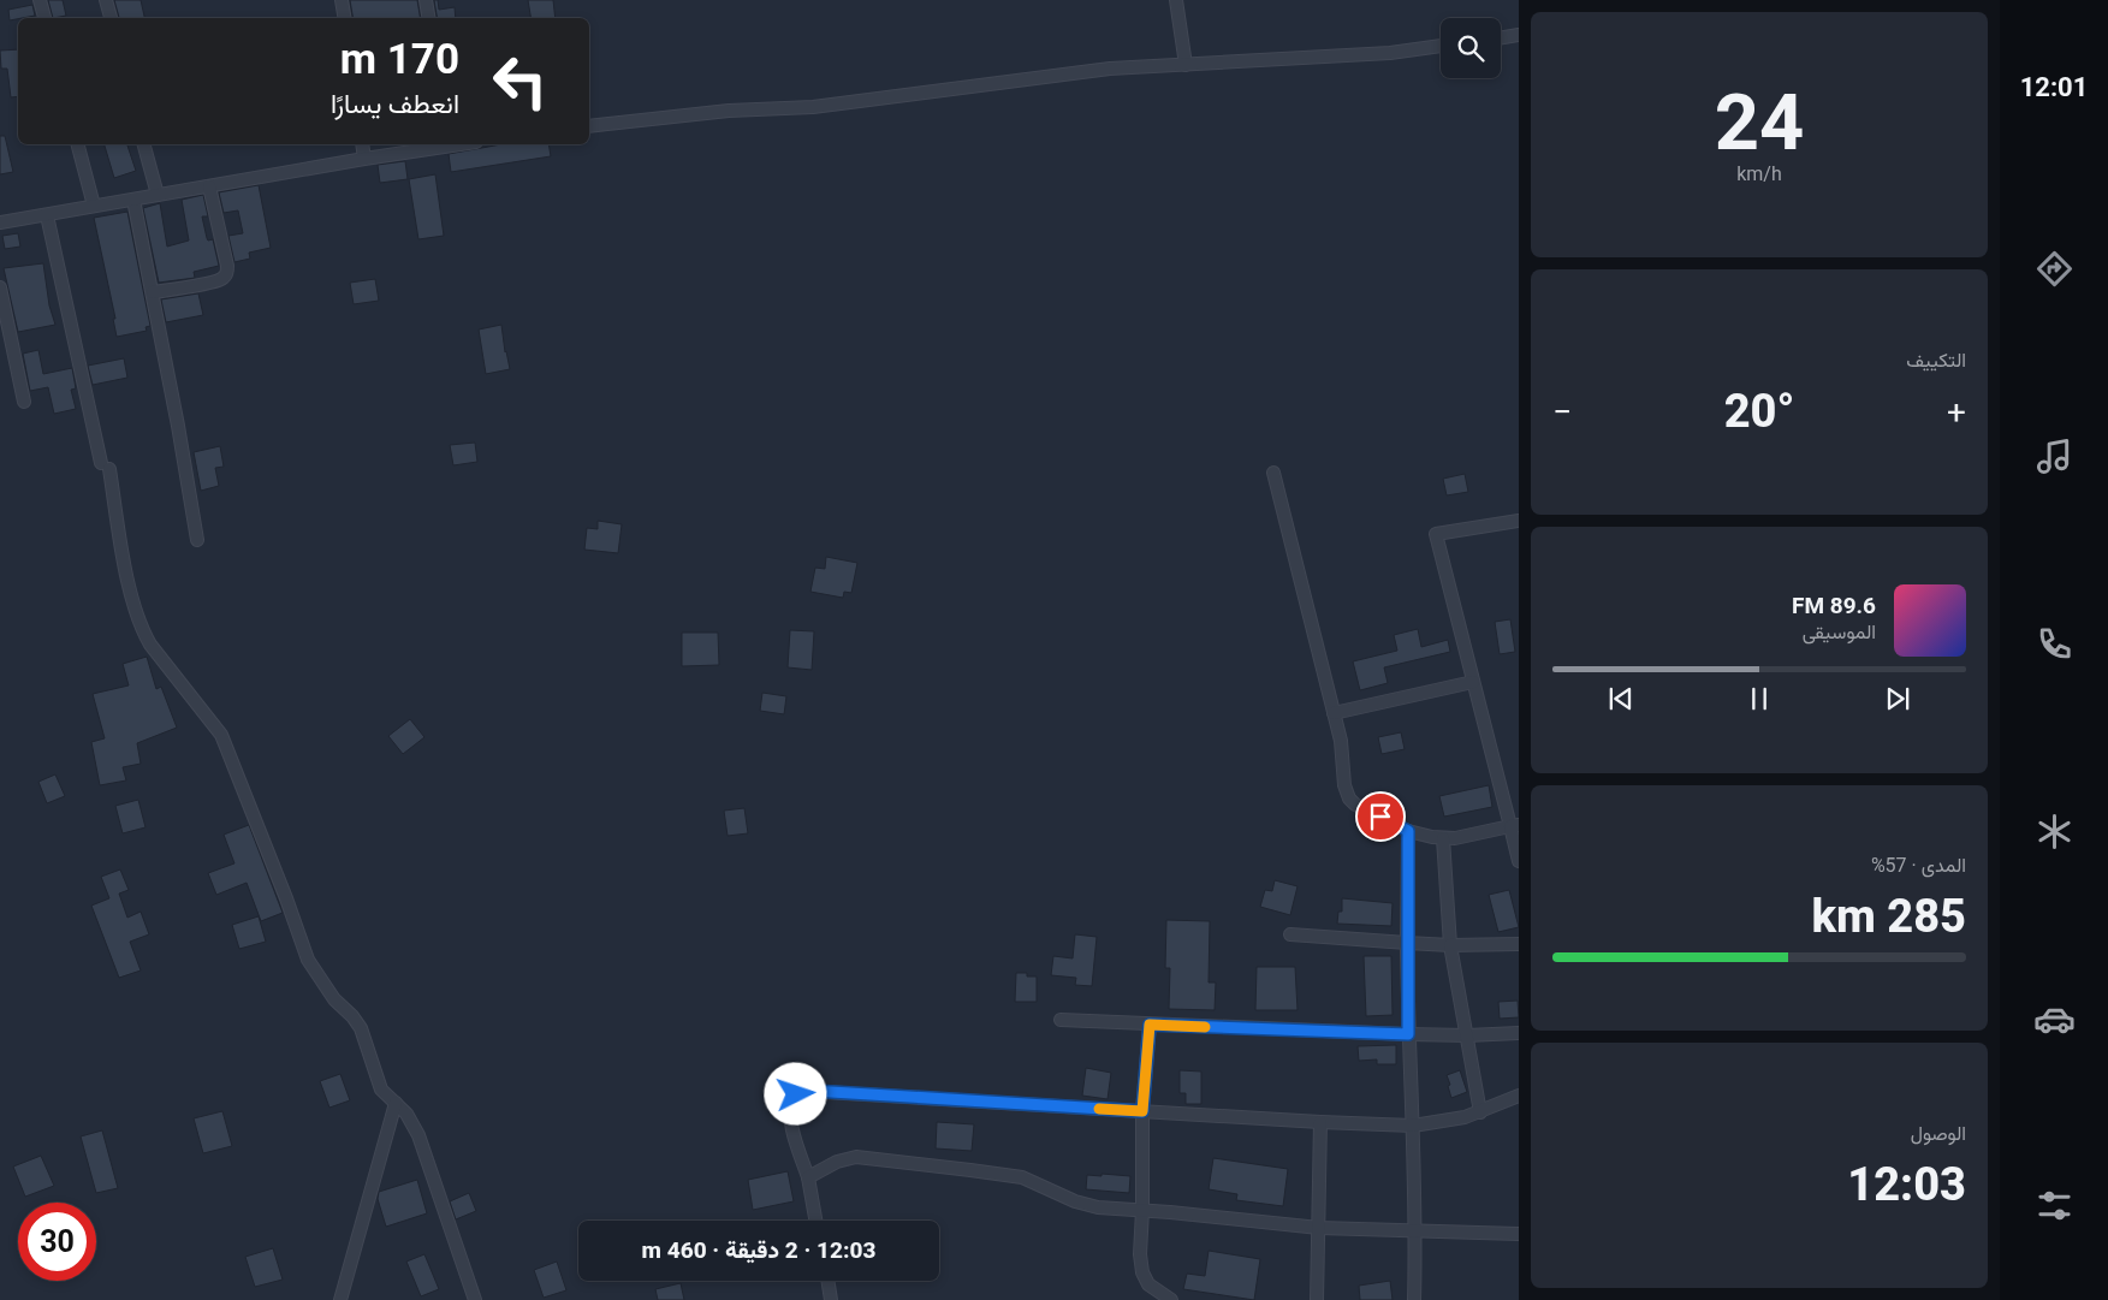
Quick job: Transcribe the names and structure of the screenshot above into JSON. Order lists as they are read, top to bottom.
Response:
{
  "page": {
    "tabs": "12:01",
    "tile": [
      ["24", "km/h"],
      "التكييف",
      ["المدى · 57%", "285 km"],
      ["الوصول", "12:03"]
    ],
    "turn": ["170 m", "انعطف يسارًا"],
    "heat": ["−", "20°", "+"],
    "song": ["89.6 FM", "الموسيقى"],
    "limit": "30",
    "trip": "12:03 · 2 دقيقة · 460 m"
  }
}
